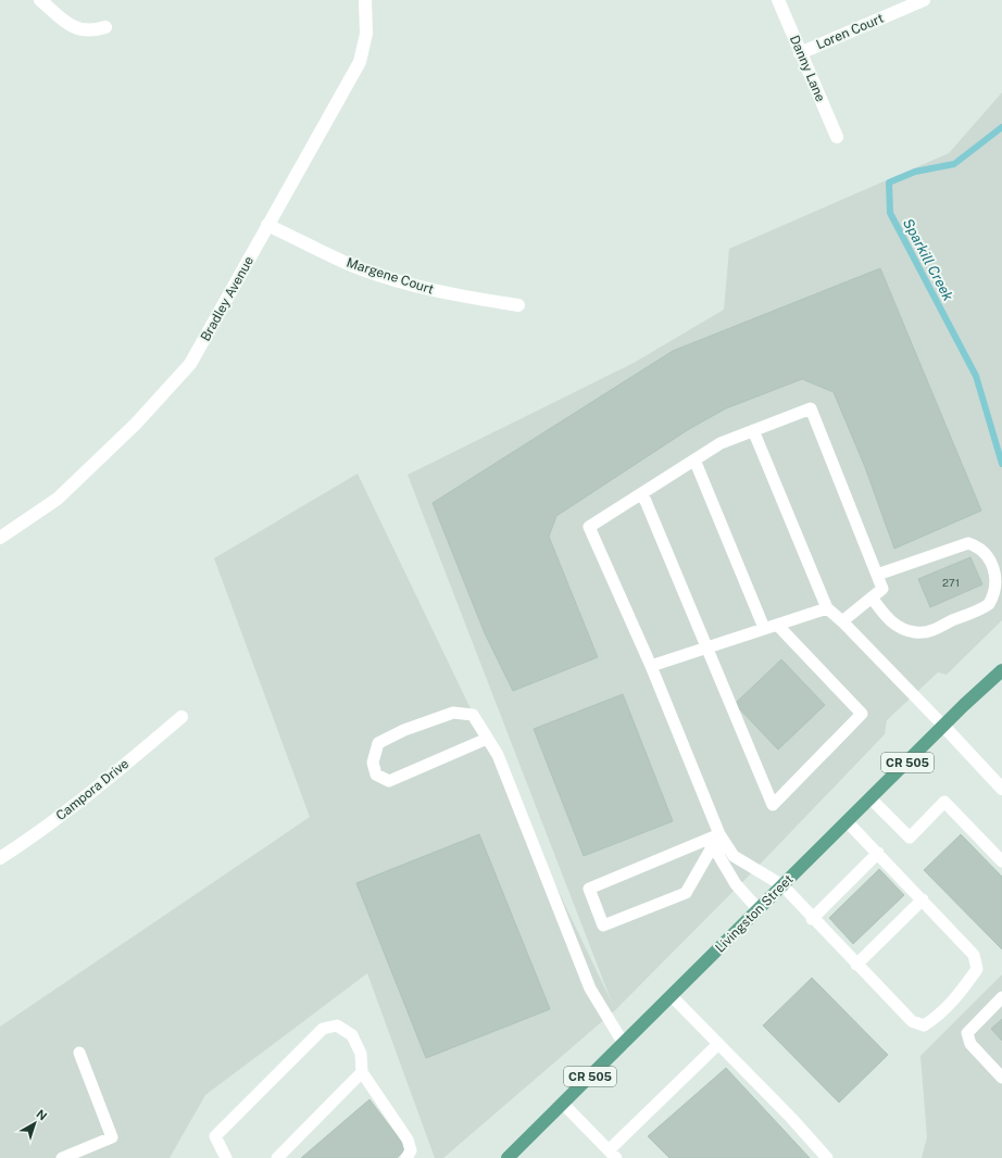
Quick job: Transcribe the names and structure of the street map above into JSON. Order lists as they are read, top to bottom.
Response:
{
  "streets": {
    "main road": ["CR 505", "Livingston Street"],
    "street": [
      "Loren Court",
      "Danny Lane",
      "Margene Court",
      "Bradley Avenue",
      "Campora Drive"
    ]
  },
  "crossings": [
    ["Loren Court", "Danny Lane"],
    ["Margene Court", "Bradley Avenue"]
  ],
  "water": ["Sparkill Creek"],
  "house_numbers": ["271"],
  "north": "top right"
}
